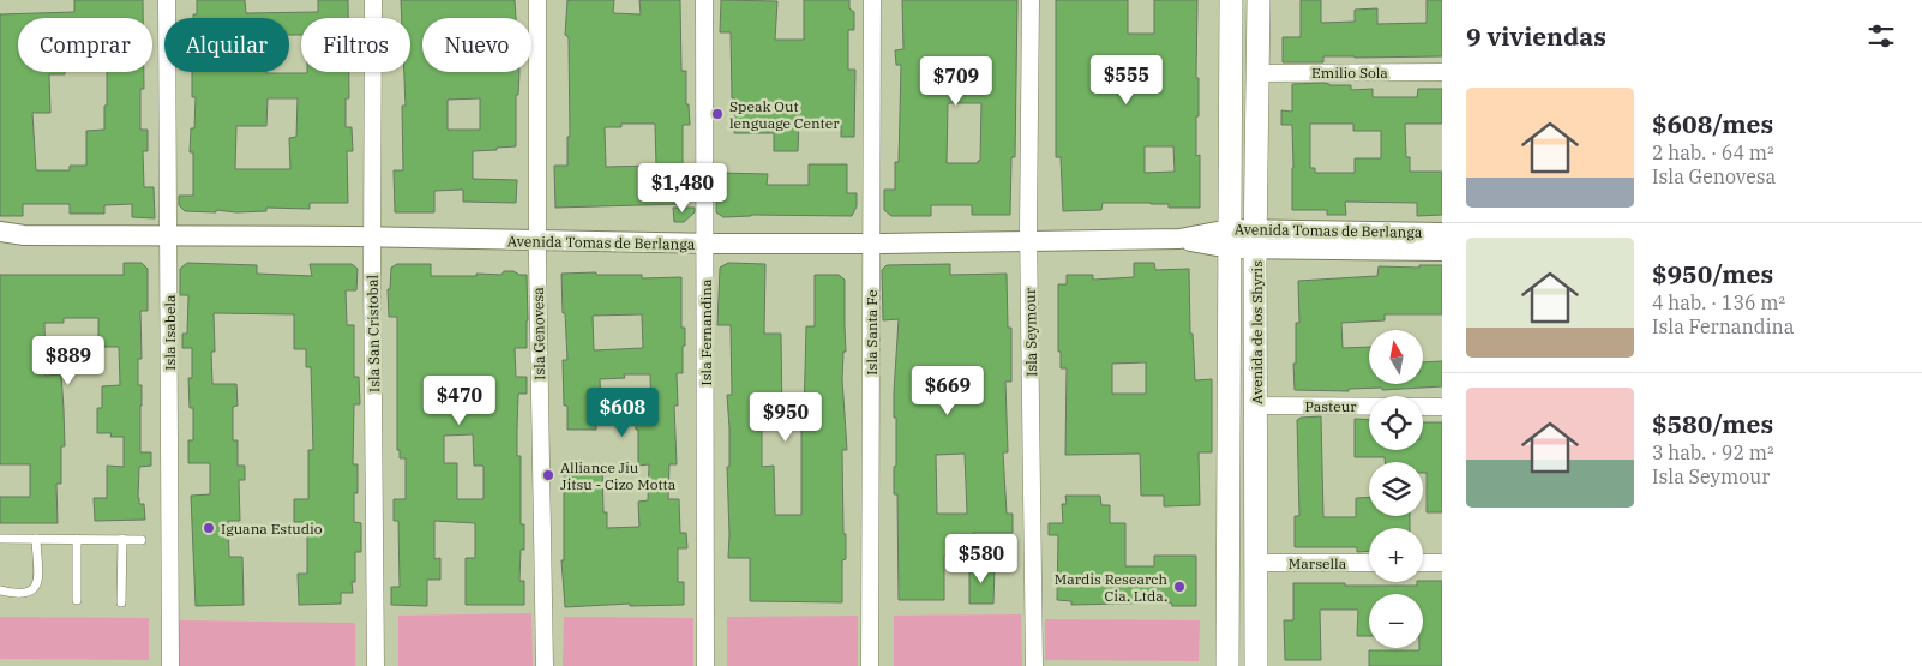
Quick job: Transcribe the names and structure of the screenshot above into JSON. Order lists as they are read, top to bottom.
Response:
{
  "streets": {
    "main road": ["Avenida de los Shyris"],
    "street": [
      "Emilio Sola",
      "Avenida Tomas de Berlanga",
      "Isla Isabela",
      "Isla Fernandina",
      "Isla Santa Fe",
      "Isla Seymour",
      "Isla San Cristobal",
      "Isla Genovesa",
      "Pasteur",
      "Marsella"
    ]
  },
  "crossings": [
    ["Emilio Sola", "Avenida de los Shyris"],
    ["Avenida Tomas de Berlanga", "Isla Isabela"],
    ["Avenida Tomas de Berlanga", "Isla Fernandina"],
    ["Avenida Tomas de Berlanga", "Isla Santa Fe"],
    ["Avenida Tomas de Berlanga", "Isla Seymour"],
    ["Avenida Tomas de Berlanga", "Avenida de los Shyris"],
    ["Avenida Tomas de Berlanga", "Isla San Cristobal"],
    ["Avenida Tomas de Berlanga", "Isla Genovesa"],
    ["Avenida de los Shyris", "Pasteur"],
    ["Avenida de los Shyris", "Marsella"]
  ],
  "places": [
    "Speak Out lenguage Center",
    "Alliance Jiu Jitsu - Cizo Motta",
    "Iguana Estudio",
    "Mardis Research Cia. Ltda."
  ],
  "north": "top",
  "page": {
    "heading": "9 viviendas",
    "chip": [
      "Comprar",
      "Alquilar",
      "Filtros",
      "Nuevo"
    ],
    "price": [
      "$555",
      "$709",
      "$1,480",
      "$889",
      "$669",
      "$470",
      "$608",
      "$950",
      "$580"
    ],
    "list": [
      {
        "name": "$608/mes",
        "note": "2 hab. · 64 m² · Isla Genovesa"
      },
      {
        "name": "$950/mes",
        "note": "4 hab. · 136 m² · Isla Fernandina"
      },
      {
        "name": "$580/mes",
        "note": "3 hab. · 92 m² · Isla Seymour"
      }
    ],
    "map_buttons": ["+", "−"]
  }
}
